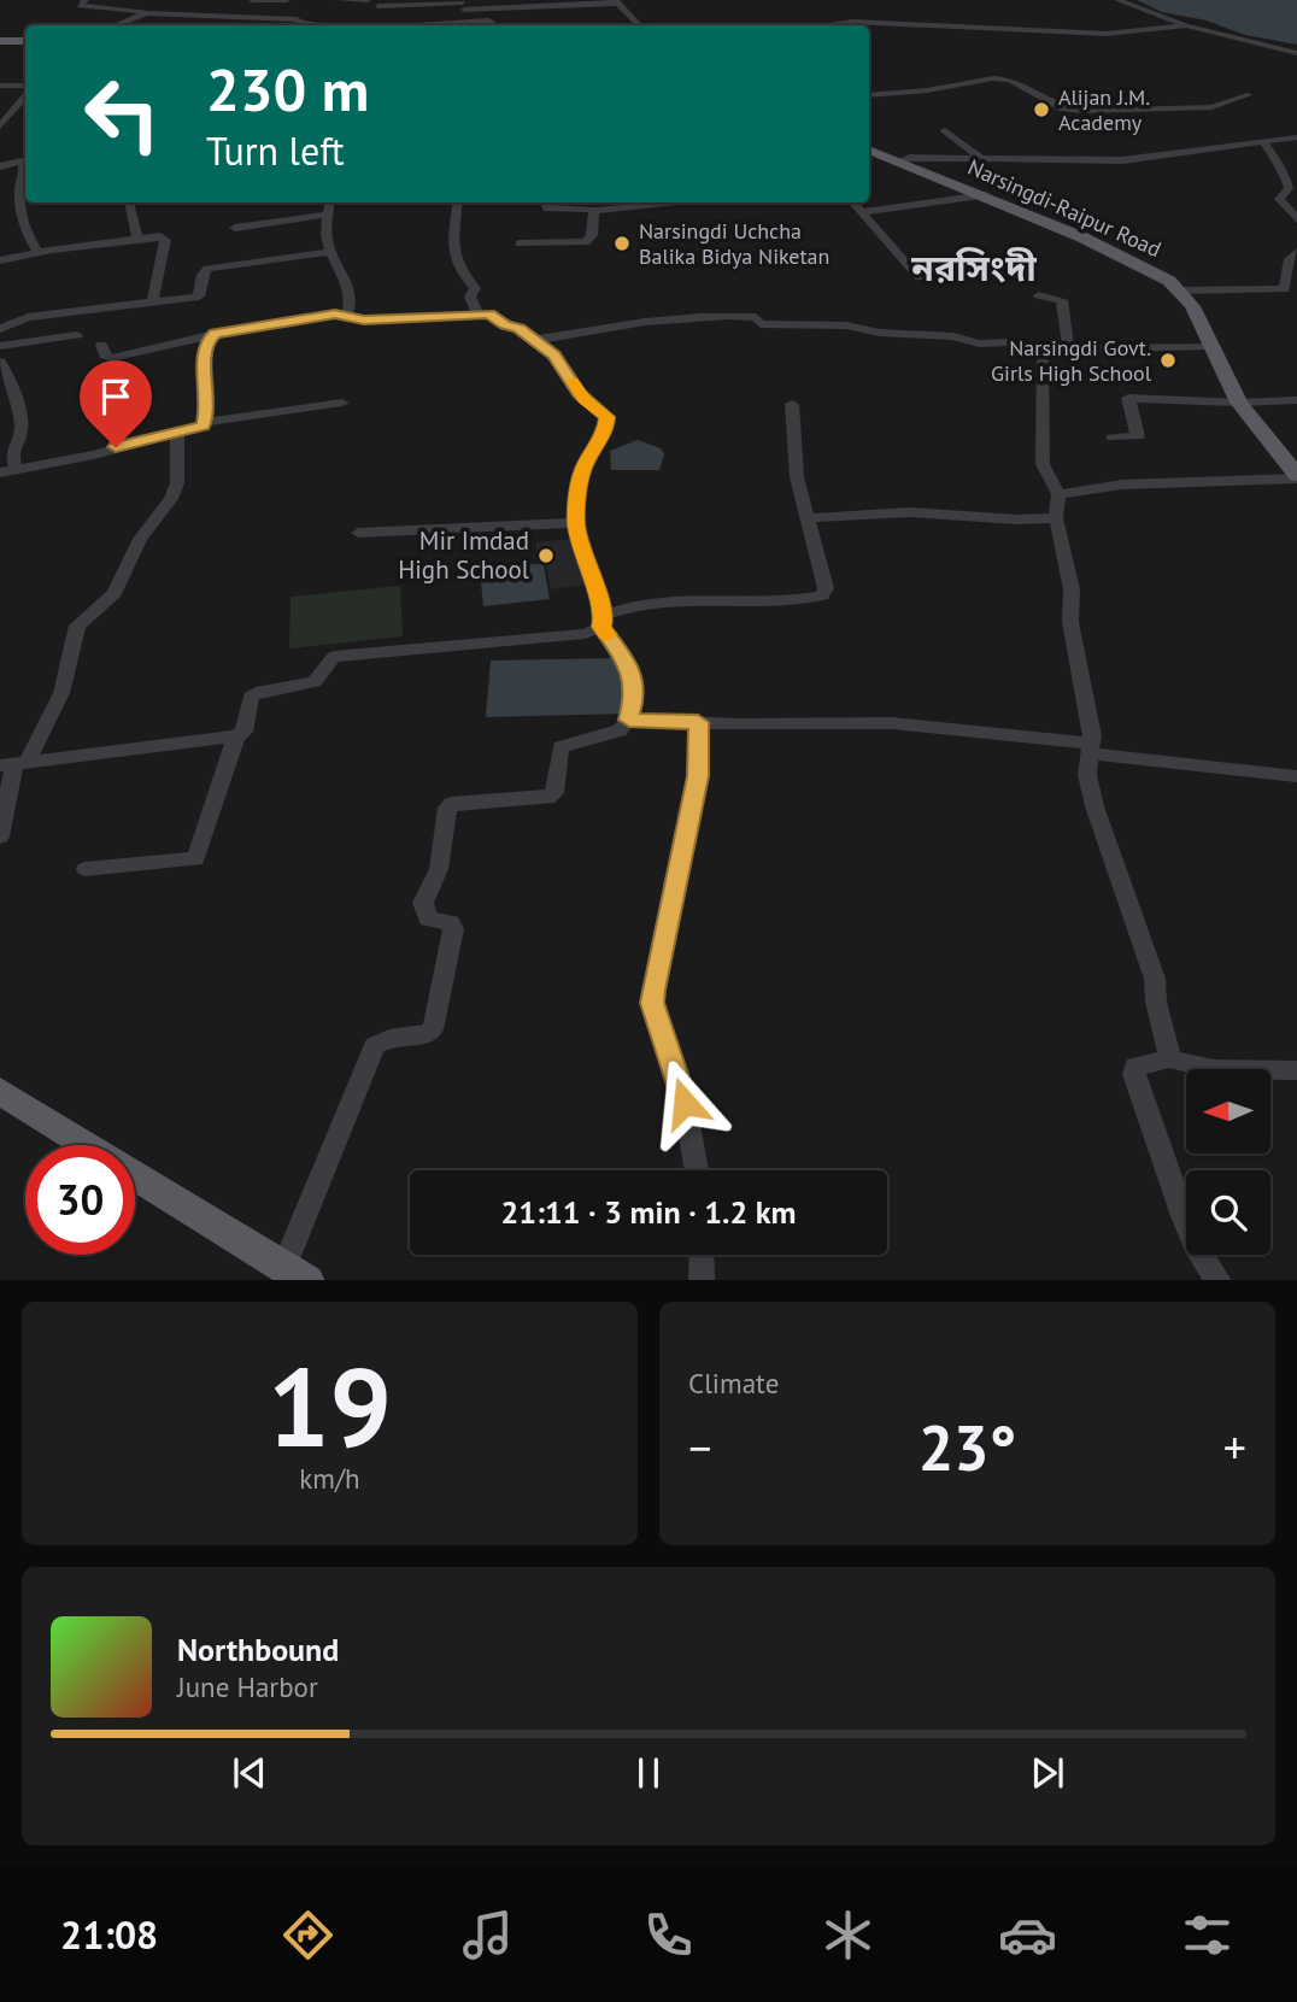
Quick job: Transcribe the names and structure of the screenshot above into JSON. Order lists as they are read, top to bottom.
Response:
{
  "streets": {
    "main road": ["Narsingdi-Raipur Road"]
  },
  "districts": ["নরসিংদী"],
  "places": [
    "Alijan J.M. Academy",
    "Narsingdi Uchcha Balika Bidya Niketan",
    "Narsingdi Govt. Girls High School",
    "Mir Imdad High School"
  ],
  "north": "left",
  "page": {
    "turn": ["230 m", "Turn left"],
    "limit": "30",
    "trip": "21:11 · 3 min · 1.2 km",
    "tile": [
      ["19", "km/h"],
      "Climate"
    ],
    "heat": ["−", "23°", "+"],
    "song": ["Northbound", "June Harbor"],
    "tabs": "21:08"
  }
}
